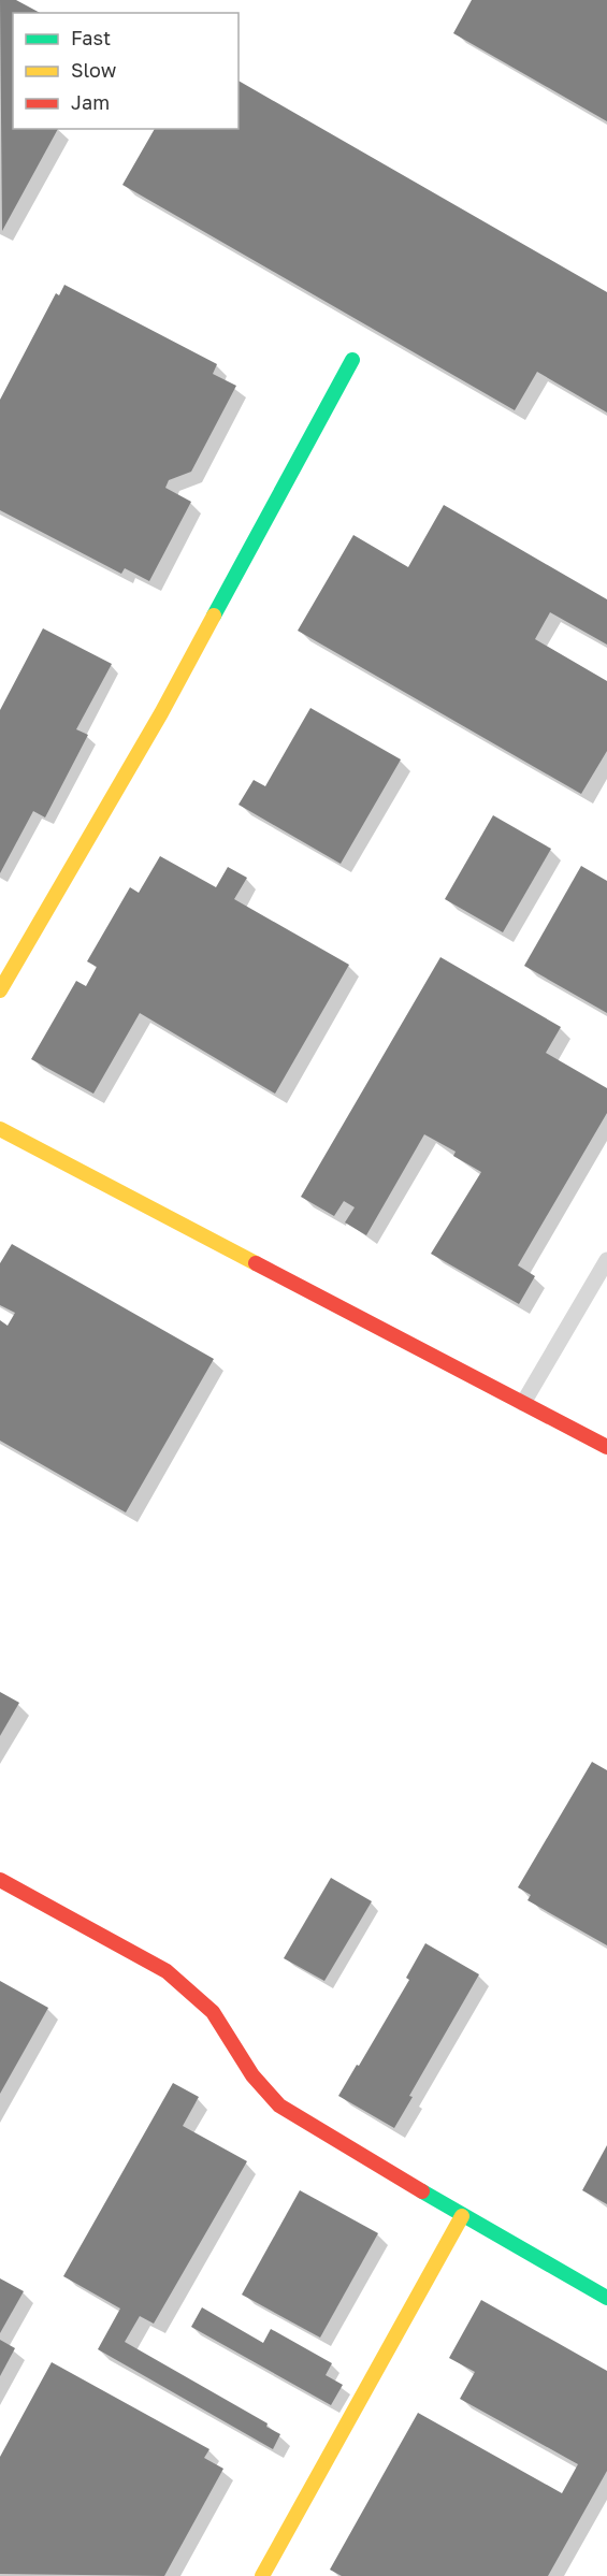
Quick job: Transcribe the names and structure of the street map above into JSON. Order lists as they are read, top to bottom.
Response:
{
  "legend": ["Fast", "Slow", "Jam"]
}
